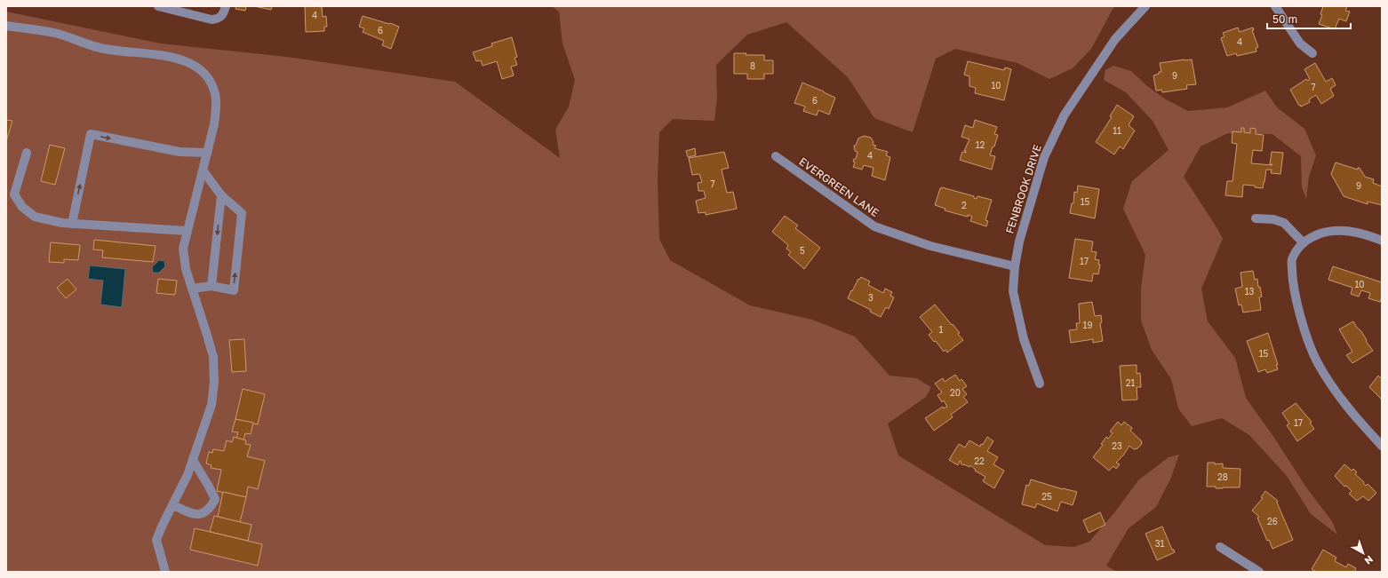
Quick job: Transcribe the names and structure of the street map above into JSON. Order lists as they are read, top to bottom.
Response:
{
  "streets": {
    "street": ["EVERGREEN LANE", "FENBROOK DRIVE"]
  },
  "crossings": [
    ["EVERGREEN LANE", "FENBROOK DRIVE"]
  ],
  "house_numbers": [
    "4",
    "6",
    "4",
    "8",
    "9",
    "10",
    "7",
    "6",
    "11",
    "12",
    "4",
    "7",
    "9",
    "15",
    "2",
    "5",
    "17",
    "10",
    "13",
    "3",
    "19",
    "1",
    "15",
    "21",
    "20",
    "17",
    "23",
    "22",
    "28",
    "25",
    "26",
    "31"
  ],
  "scale_bar": "50 m",
  "north": "bottom right"
}
